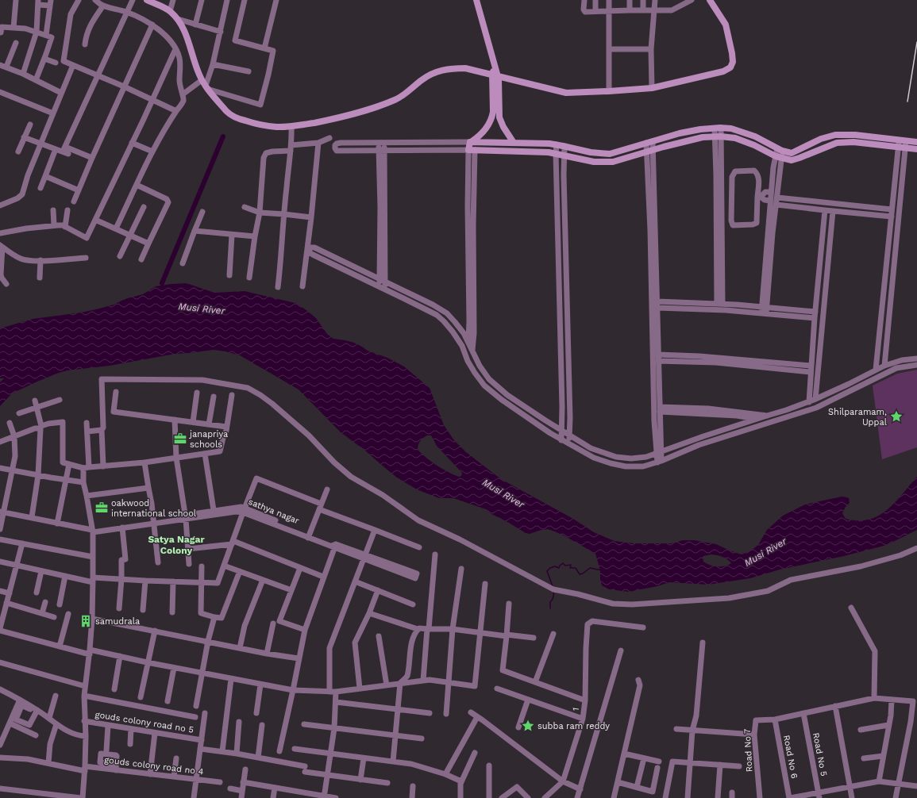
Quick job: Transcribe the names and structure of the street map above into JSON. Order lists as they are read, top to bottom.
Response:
{
  "streets": {
    "street": [
      "sathya nagar",
      "1",
      "gouds colony road no 5",
      "Road No 7",
      "Road No 5",
      "Road No 6",
      "gouds colony road no 4"
    ]
  },
  "crossings": [
    ["Road No 7", "Road No 6"]
  ],
  "districts": ["Satya Nagar Colony"],
  "water": ["Musi River"],
  "places": {
    "place": ["Shilparamam, Uppal", "subba ram reddy"],
    "office": ["janapriya schools", "oakwood international school"],
    "building": ["samudrala"]
  }
}
